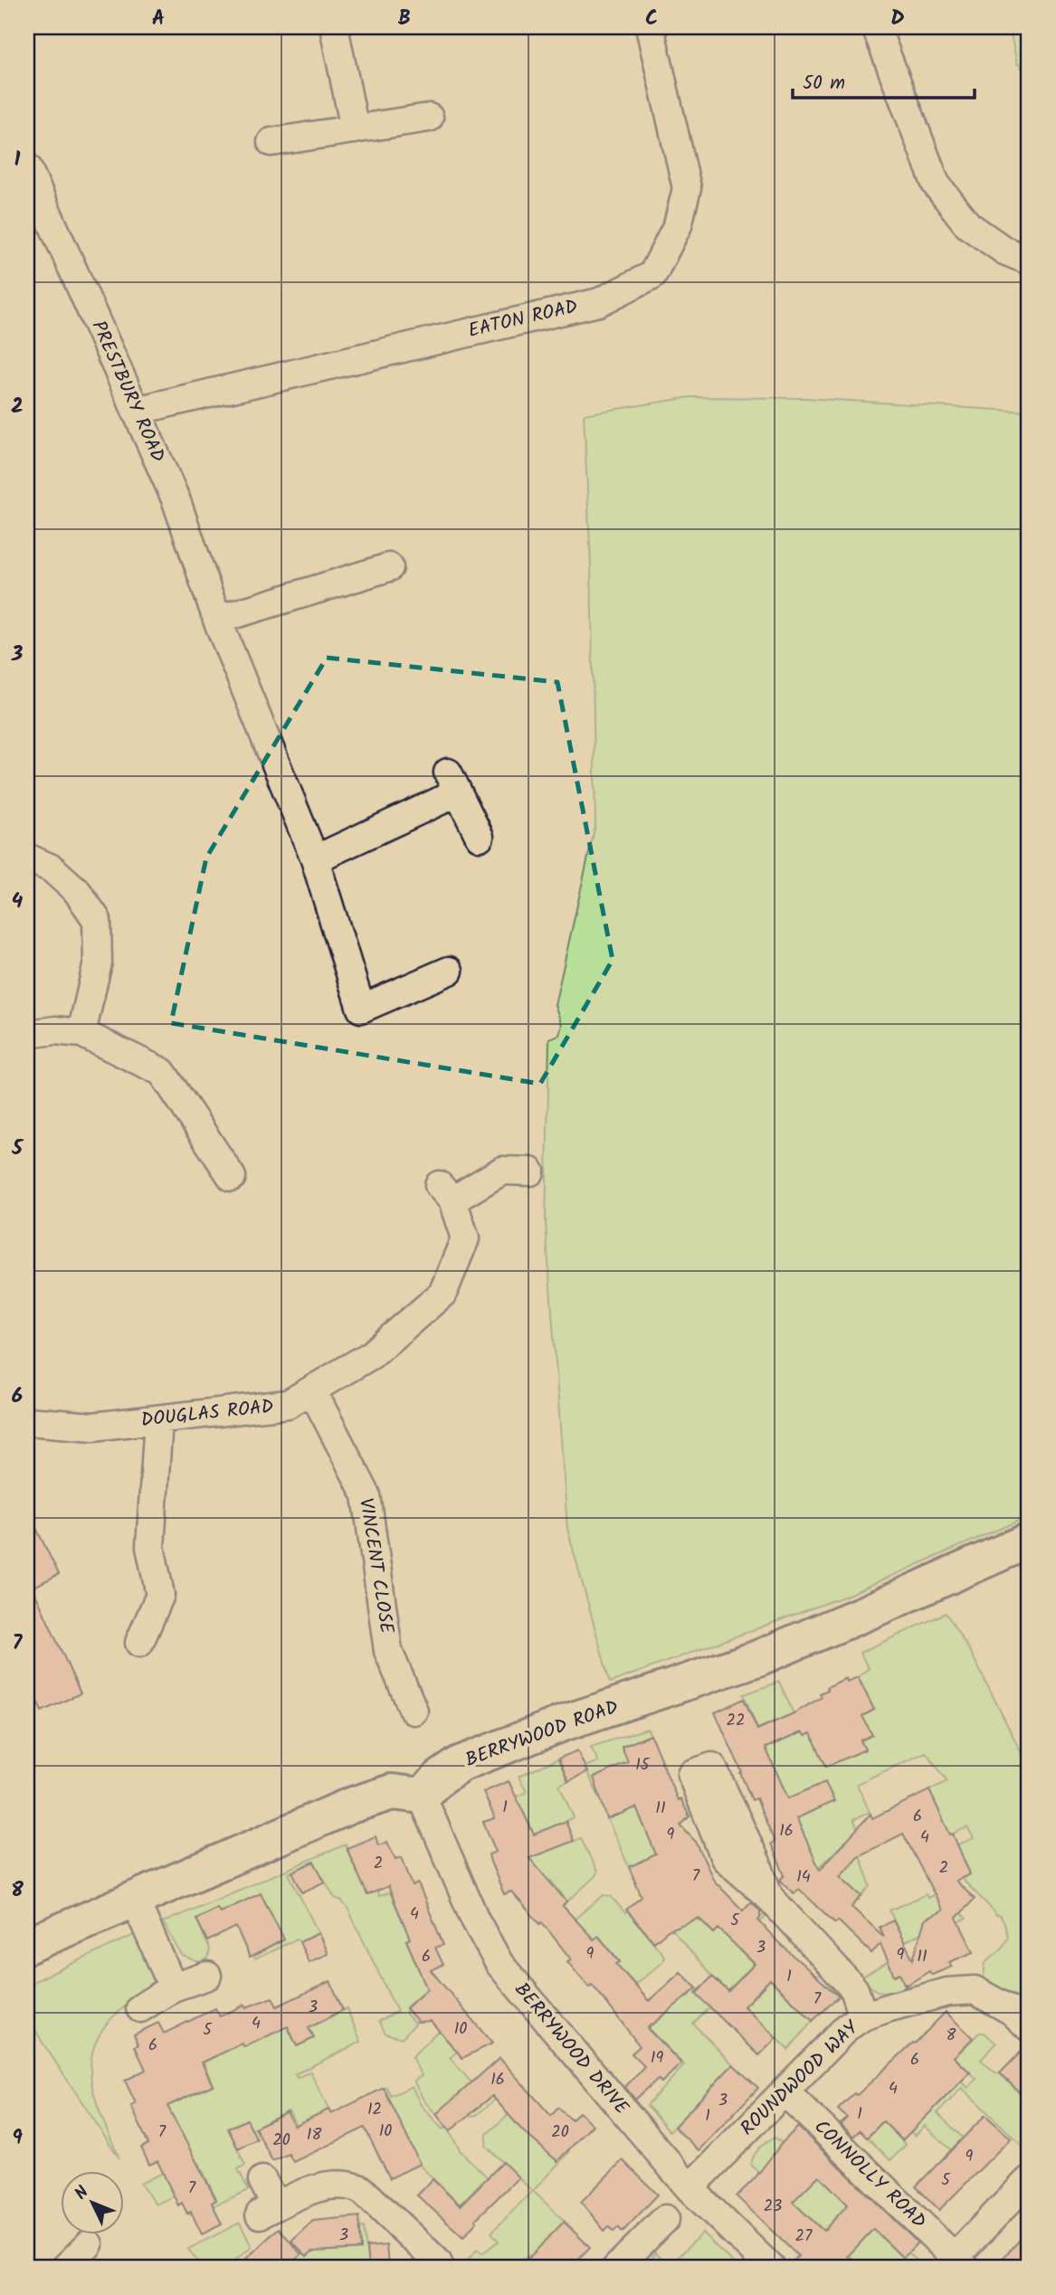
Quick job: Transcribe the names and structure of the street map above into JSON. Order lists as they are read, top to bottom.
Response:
{
  "streets": {
    "street": [
      "EATON ROAD",
      "PRESTBURY ROAD",
      "DOUGLAS ROAD",
      "VINCENT CLOSE",
      "BERRYWOOD ROAD",
      "BERRYWOOD DRIVE",
      "ROUNDWOOD WAY",
      "CONNOLLY ROAD"
    ]
  },
  "crossings": [
    ["EATON ROAD", "PRESTBURY ROAD"],
    ["DOUGLAS ROAD", "VINCENT CLOSE"],
    ["BERRYWOOD ROAD", "BERRYWOOD DRIVE"],
    ["BERRYWOOD DRIVE", "ROUNDWOOD WAY"],
    ["ROUNDWOOD WAY", "CONNOLLY ROAD"]
  ],
  "house_numbers": [
    "22",
    "15",
    "1",
    "11",
    "6",
    "16",
    "9",
    "4",
    "2",
    "2",
    "7",
    "14",
    "4",
    "5",
    "3",
    "9",
    "9",
    "6",
    "11",
    "1",
    "7",
    "3",
    "4",
    "10",
    "5",
    "8",
    "6",
    "19",
    "6",
    "16",
    "4",
    "3",
    "12",
    "1",
    "1",
    "10",
    "7",
    "20",
    "18",
    "20",
    "9",
    "5",
    "7",
    "23",
    "3",
    "27"
  ],
  "scale_bar": "50 m",
  "north": "top left",
  "grid": {
    "columns": [
      "A",
      "B",
      "C",
      "D"
    ],
    "rows": [
      "1",
      "2",
      "3",
      "4",
      "5",
      "6",
      "7",
      "8",
      "9"
    ]
  }
}
